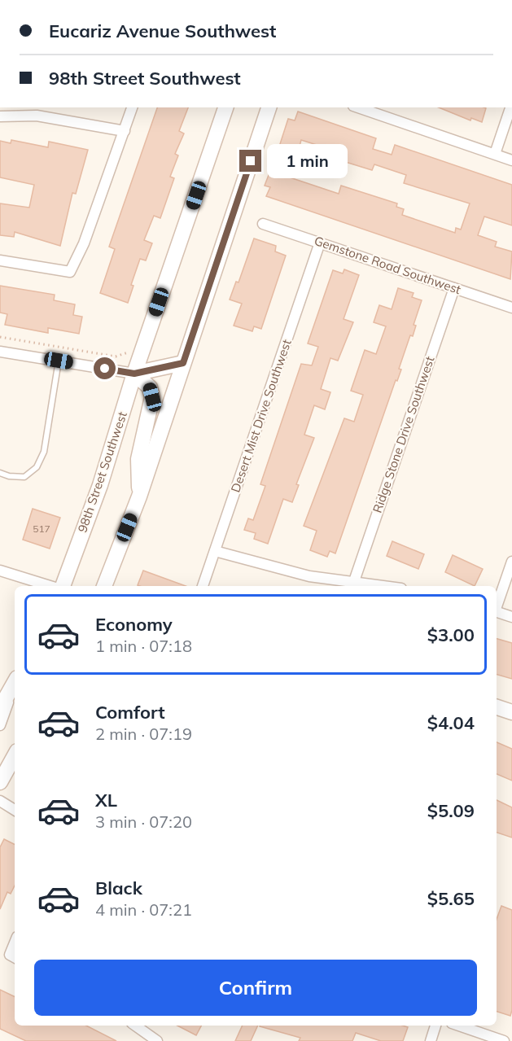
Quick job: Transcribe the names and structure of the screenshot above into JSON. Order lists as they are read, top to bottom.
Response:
{
  "streets": {
    "main road": ["98th Street Southwest"],
    "street": ["Gemstone Road Southwest", "Desert Mist Drive Southwest", "Ridge Stone Drive Southwest"]
  },
  "crossings": [
    ["Gemstone Road Southwest", "Desert Mist Drive Southwest"],
    ["Gemstone Road Southwest", "Ridge Stone Drive Southwest"]
  ],
  "house_numbers": ["517"],
  "page": {
    "banner": ["Eucariz Avenue Southwest", "98th Street Southwest"],
    "bubble": "1 min",
    "list": [
      {
        "name": "Economy",
        "note": "1 min · 07:18",
        "value": "$3.00"
      },
      {
        "name": "Comfort",
        "note": "2 min · 07:19",
        "value": "$4.04"
      },
      {
        "name": "XL",
        "note": "3 min · 07:20",
        "value": "$5.09"
      },
      {
        "name": "Black",
        "note": "4 min · 07:21",
        "value": "$5.65"
      }
    ],
    "buttons": "Confirm"
  }
}
